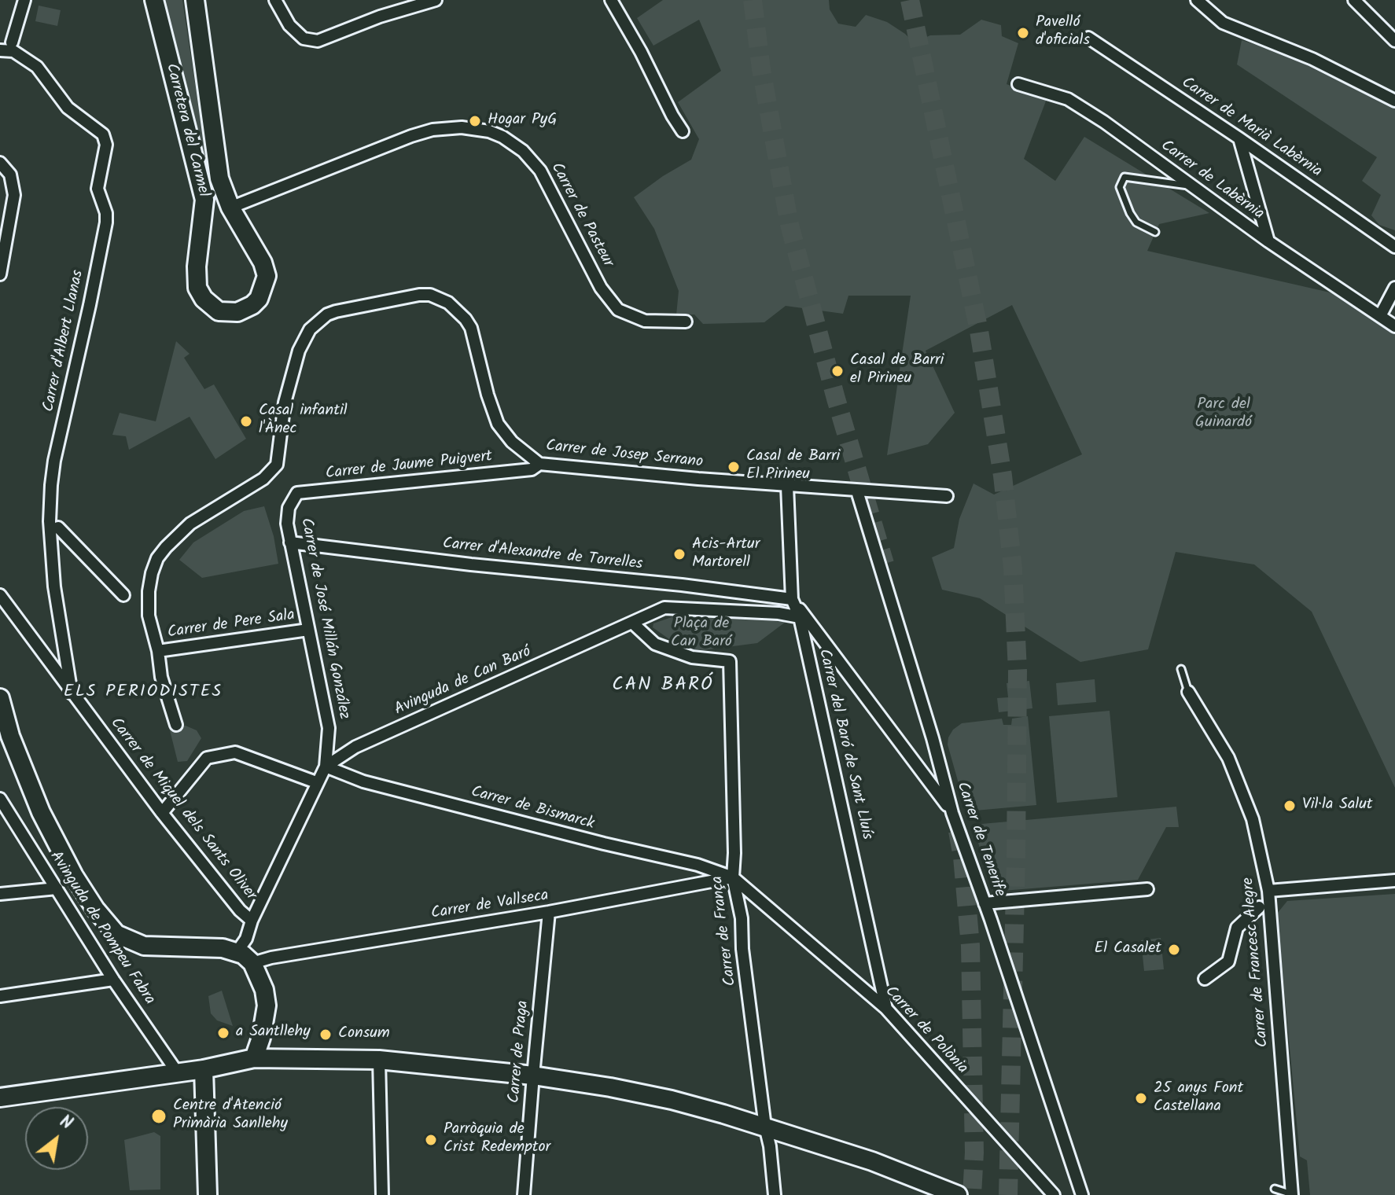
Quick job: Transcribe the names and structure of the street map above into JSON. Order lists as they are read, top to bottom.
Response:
{
  "streets": {
    "street": [
      "Carrer de Marià Labèrnia",
      "Carretera del Carmel",
      "Carrer de Labèrnia",
      "Carrer de Pasteur",
      "Carrer d'Albert Llanas",
      "Carrer de Josep Serrano",
      "Carrer de Jaume Puigvert",
      "Carrer d'Alexandre de Torrelles",
      "Carrer de José Millán González",
      "Carrer de Pere Sala",
      "Avinguda de Can Baró",
      "Carrer del Baró de Sant Lluís",
      "Carrer de Bismarck",
      "Carrer de Miquel dels Sants Oliver",
      "Carrer de Tenerife",
      "Carrer de Vallseca",
      "Avinguda de Pompeu Fabra",
      "Carrer de França",
      "Carrer de Francesc Alegre",
      "Carrer de Polònia",
      "Carrer de Praga"
    ]
  },
  "crossings": [
    ["Carretera del Carmel", "Carrer de Pasteur"],
    ["Carrer d'Albert Llanas", "Carrer de Miquel dels Sants Oliver"],
    ["Carrer de Josep Serrano", "Carrer de Jaume Puigvert"],
    ["Carrer de Josep Serrano", "Carrer de Pere Sala"],
    ["Carrer de Josep Serrano", "Carrer del Baró de Sant Lluís"],
    ["Carrer de Josep Serrano", "Carrer de Tenerife"],
    ["Carrer de Jaume Puigvert", "Carrer de José Millán González"],
    ["Carrer d'Alexandre de Torrelles", "Carrer de José Millán González"],
    ["Carrer d'Alexandre de Torrelles", "Carrer del Baró de Sant Lluís"],
    ["Carrer de José Millán González", "Carrer de Pere Sala"],
    ["Carrer de José Millán González", "Avinguda de Can Baró"],
    ["Carrer de José Millán González", "Carrer de Bismarck"],
    ["Avinguda de Can Baró", "Carrer de Bismarck"],
    ["Avinguda de Can Baró", "Carrer de Miquel dels Sants Oliver"],
    ["Avinguda de Can Baró", "Carrer de França"],
    ["Carrer del Baró de Sant Lluís", "Carrer de Polònia"],
    ["Carrer de Bismarck", "Carrer de Vallseca"],
    ["Carrer de Bismarck", "Carrer de França"],
    ["Carrer de Bismarck", "Carrer de Polònia"],
    ["Carrer de Vallseca", "Carrer de França"],
    ["Carrer de Vallseca", "Carrer de Polònia"],
    ["Carrer de Vallseca", "Carrer de Praga"],
    ["Carrer de França", "Carrer de Polònia"]
  ],
  "districts": ["CAN BARÓ", "ELS PERIODISTES"],
  "parks": ["Parc del Guinardó", "Plaça de Can Baró"],
  "places": [
    "Pavelló d'oficials",
    "Hogar PyG",
    "Casal de Barri el Pirineu",
    "Casal infantil l'Ànec",
    "Casal de Barri El Pirineu",
    "Acis-Artur Martorell",
    "Vil·la Salut",
    "El Casalet",
    "a Santllehy",
    "Consum",
    "25 anys Font Castellana",
    "Centre d'Atenció Primària Sanllehy",
    "Parròquia de Crist Redemptor"
  ],
  "north": "top right"
}
